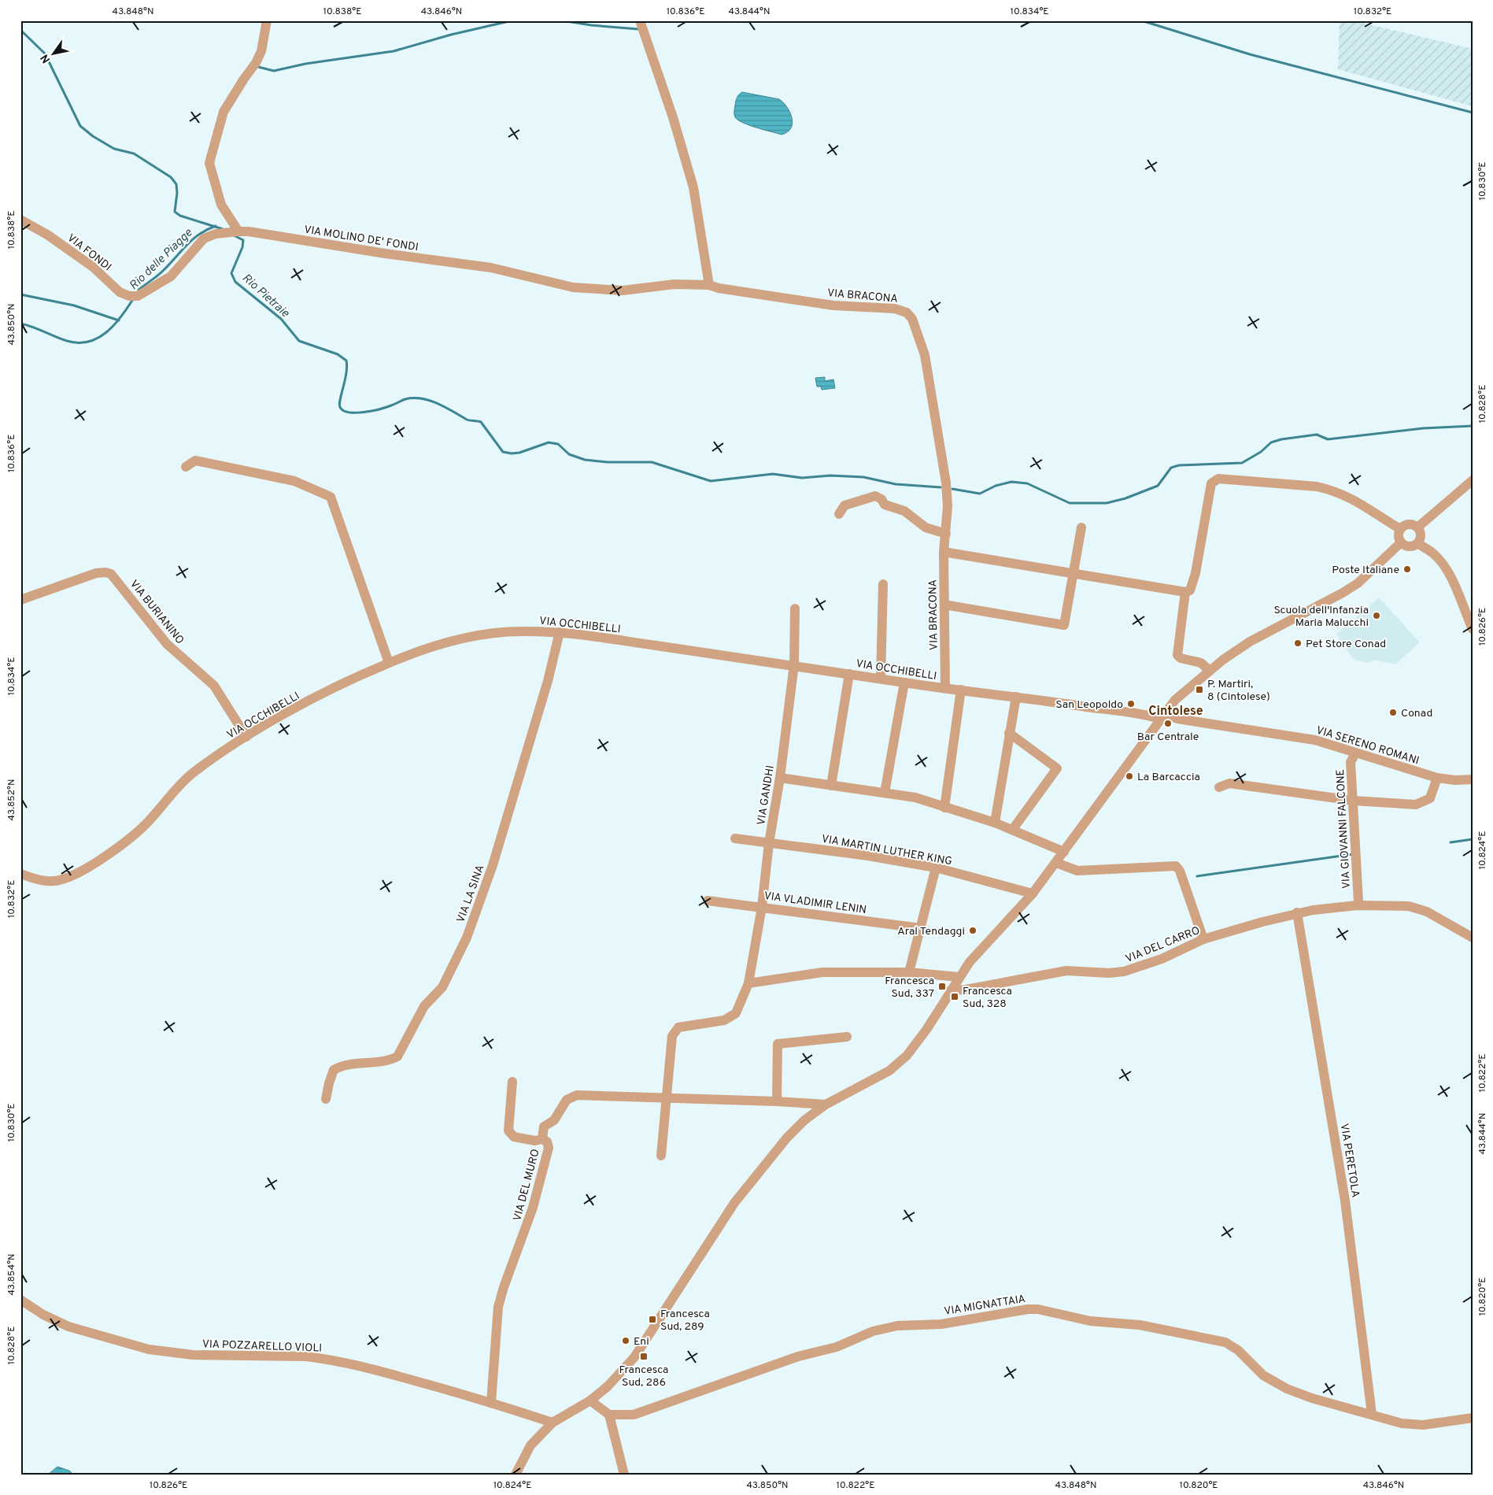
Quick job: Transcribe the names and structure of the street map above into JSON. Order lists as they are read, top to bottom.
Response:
{
  "streets": {
    "street": [
      "VIA MOLINO DE' FONDI",
      "VIA FONDI",
      "VIA BRACONA",
      "VIA BURIANINO",
      "VIA OCCHIBELLI",
      "VIA SERENO ROMANI",
      "VIA GANDHI",
      "VIA GIOVANNI FALCONE",
      "VIA MARTIN LUTHER KING",
      "VIA LA SINA",
      "VIA VLADIMIR LENIN",
      "VIA DEL CARRO",
      "VIA PERETOLA",
      "VIA DEL MURO",
      "VIA MIGNATTAIA",
      "VIA POZZARELLO VIOLI"
    ]
  },
  "crossings": [
    ["VIA MOLINO DE' FONDI", "VIA FONDI"],
    ["VIA MOLINO DE' FONDI", "VIA BRACONA"],
    ["VIA BRACONA", "VIA OCCHIBELLI"],
    ["VIA BURIANINO", "VIA OCCHIBELLI"],
    ["VIA OCCHIBELLI", "VIA SERENO ROMANI"],
    ["VIA OCCHIBELLI", "VIA GANDHI"],
    ["VIA OCCHIBELLI", "VIA LA SINA"],
    ["VIA SERENO ROMANI", "VIA GIOVANNI FALCONE"],
    ["VIA GANDHI", "VIA MARTIN LUTHER KING"],
    ["VIA GANDHI", "VIA VLADIMIR LENIN"],
    ["VIA GANDHI", "VIA DEL MURO"],
    ["VIA GIOVANNI FALCONE", "VIA DEL CARRO"],
    ["VIA DEL CARRO", "VIA PERETOLA"],
    ["VIA PERETOLA", "VIA MIGNATTAIA"],
    ["VIA DEL MURO", "VIA POZZARELLO VIOLI"]
  ],
  "districts": ["Cintolese"],
  "water": ["Rio delle Piagge", "Rio Pietraie"],
  "places": {
    "other": [
      "Poste Italiane",
      "Scuola dell'Infanzia Maria Malucchi",
      "Pet Store Conad",
      "San Leopoldo",
      "Conad",
      "Bar Centrale",
      "La Barcaccia",
      "Aral Tendaggi",
      "Eni"
    ],
    "transit": [
      "P. Martiri, 8 (Cintolese)",
      "Francesca Sud, 337",
      "Francesca Sud, 328",
      "Francesca Sud, 289",
      "Francesca Sud, 286"
    ]
  },
  "north": "bottom left",
  "coordinates": [
    "43.848°N",
    "10.838°E",
    "43.846°N",
    "10.836°E",
    "43.844°N",
    "10.834°E",
    "10.832°E",
    "10.830°E",
    "43.850°N",
    "10.828°E",
    "10.826°E",
    "43.852°N",
    "10.824°E",
    "10.822°E",
    "43.854°N",
    "10.820°E"
  ]
}
